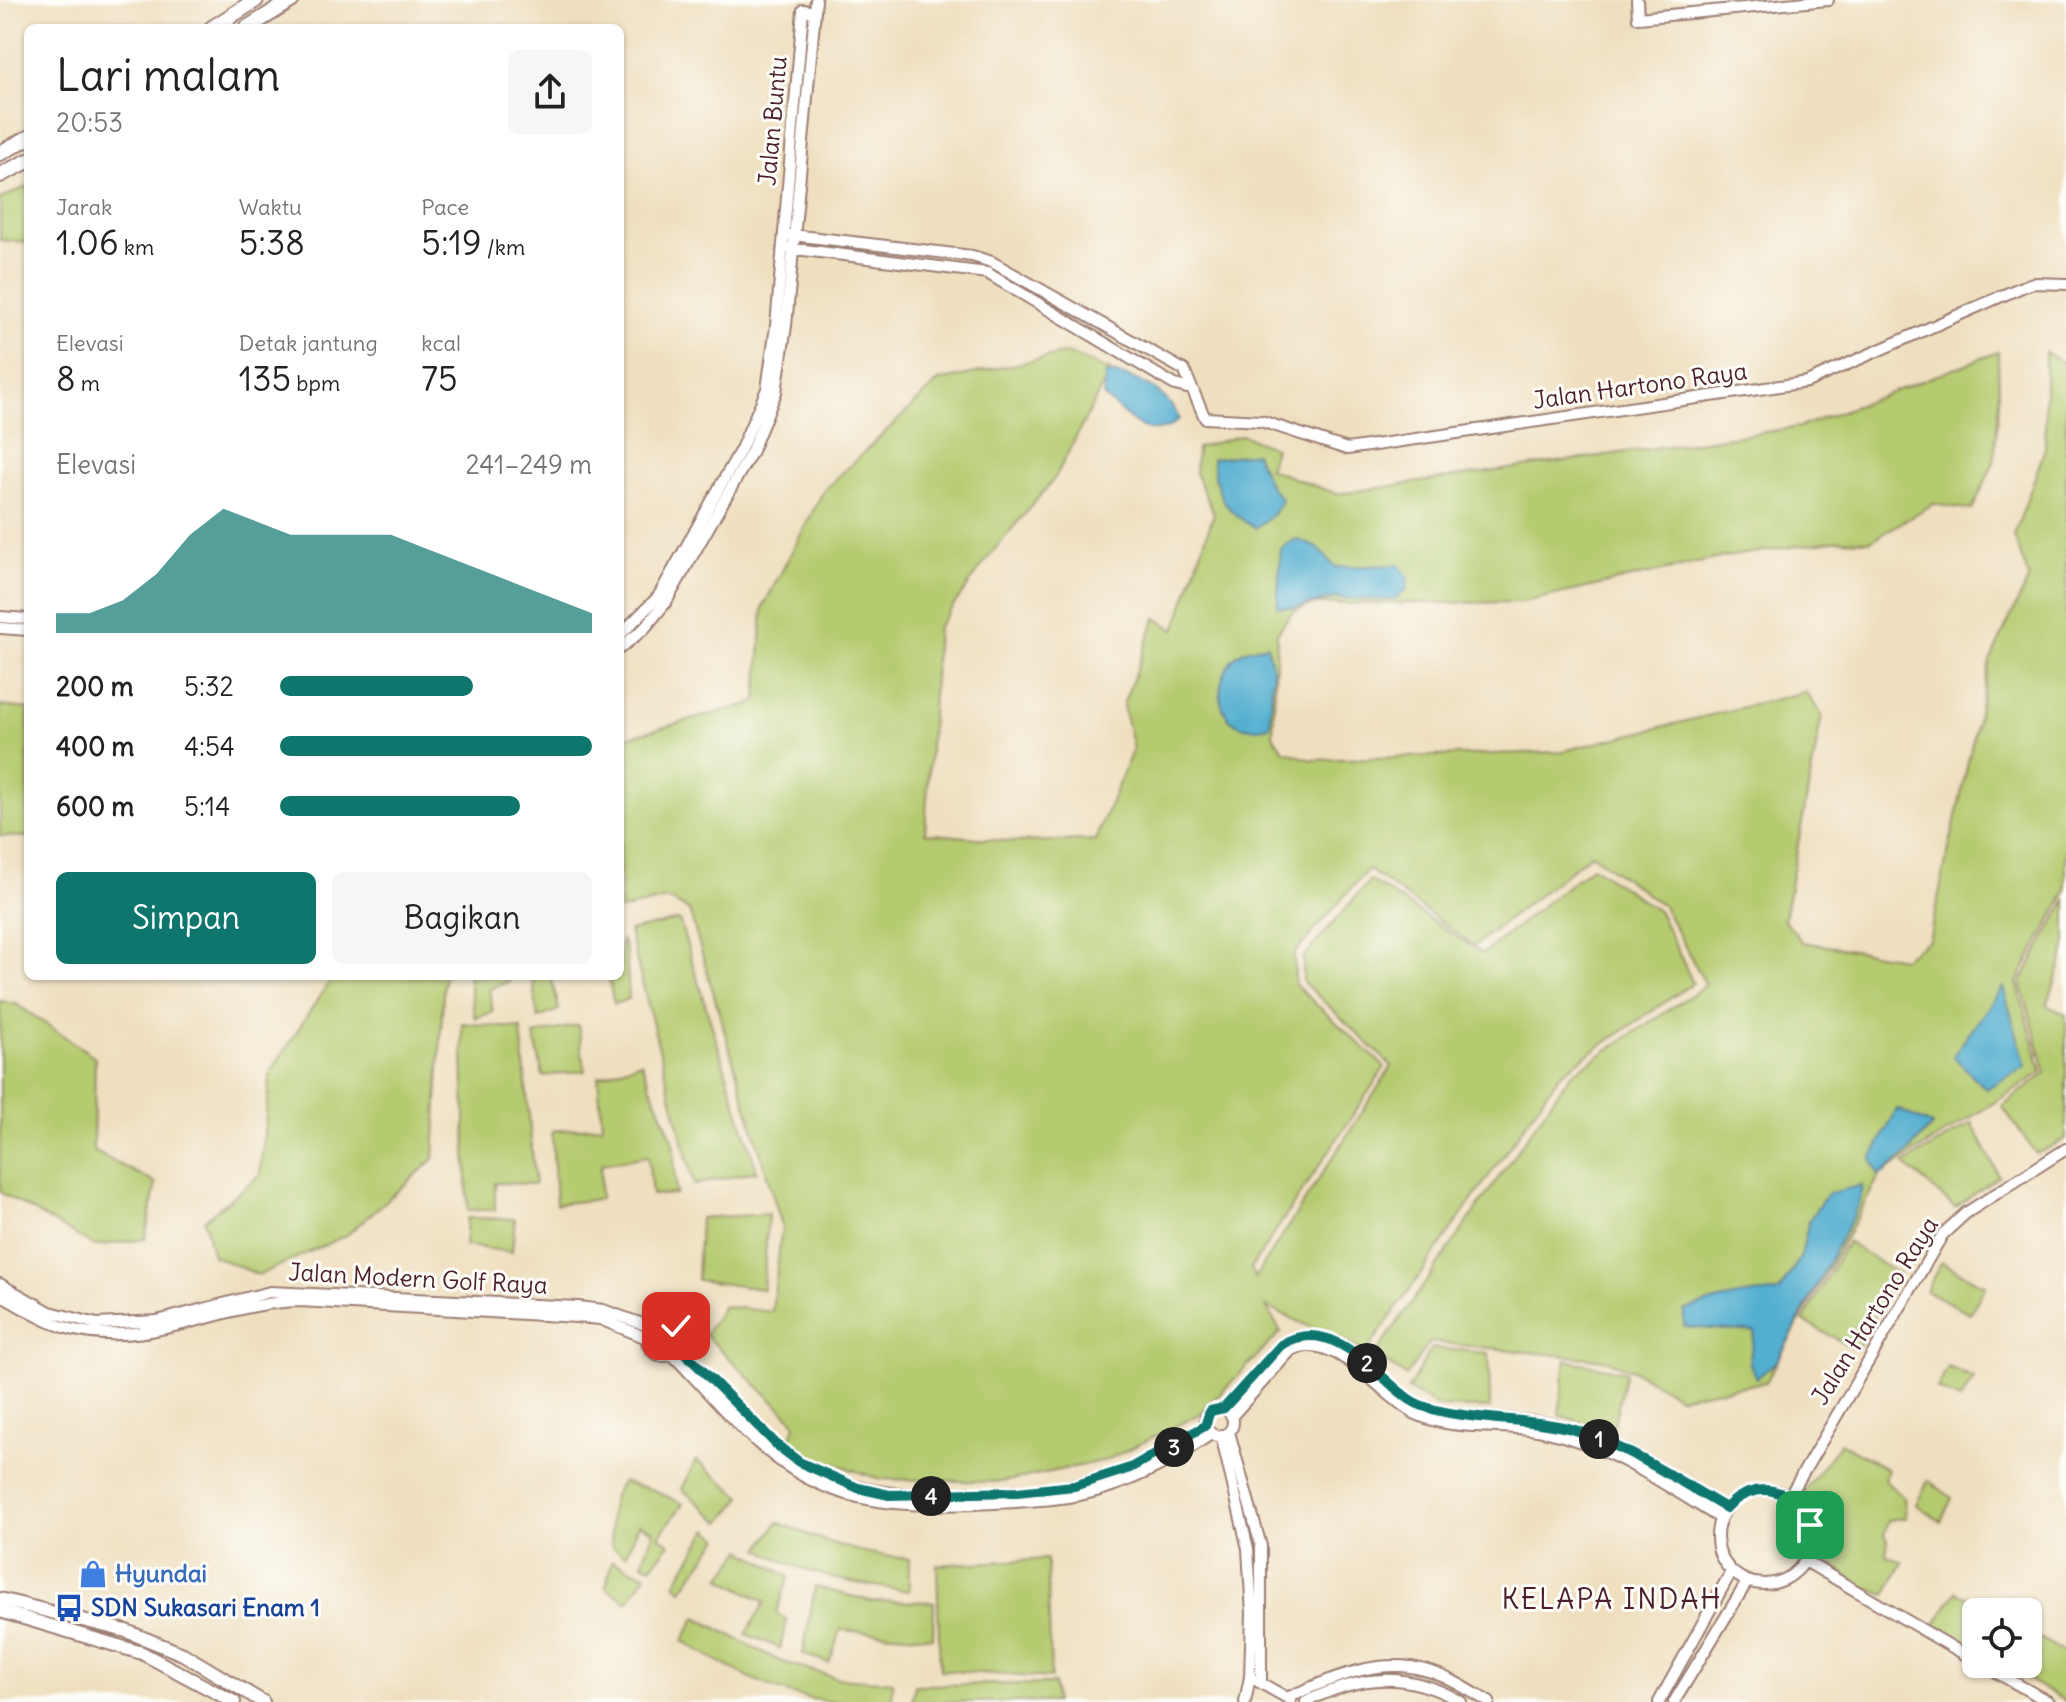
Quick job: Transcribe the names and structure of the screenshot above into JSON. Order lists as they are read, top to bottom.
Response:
{
  "streets": {
    "street": ["Jalan Buntu", "Jalan Hartono Raya", "Jalan Modern Golf Raya"]
  },
  "districts": ["KELAPA INDAH"],
  "places": {
    "shop": ["Hyundai"],
    "bus stop": ["SDN Sukasari Enam 1"]
  },
  "page": {
    "heading": ["Lari malam", "20:53"],
    "stats": [
      ["Jarak", "1.06 km"],
      ["Waktu", "5:38"],
      ["Pace", "5:19 /km"],
      ["Elevasi", "8 m"],
      ["Detak jantung", "135 bpm"],
      ["kcal", "75"]
    ],
    "chart": ["Elevasi", "241–249 m"],
    "list": [
      {
        "name": "200 m",
        "note": "5:32"
      },
      {
        "name": "400 m",
        "note": "4:54"
      },
      {
        "name": "600 m",
        "note": "5:14"
      }
    ],
    "buttons": ["Simpan", "Bagikan"],
    "pins": [
      "2",
      "1",
      "3",
      "4"
    ]
  }
}
